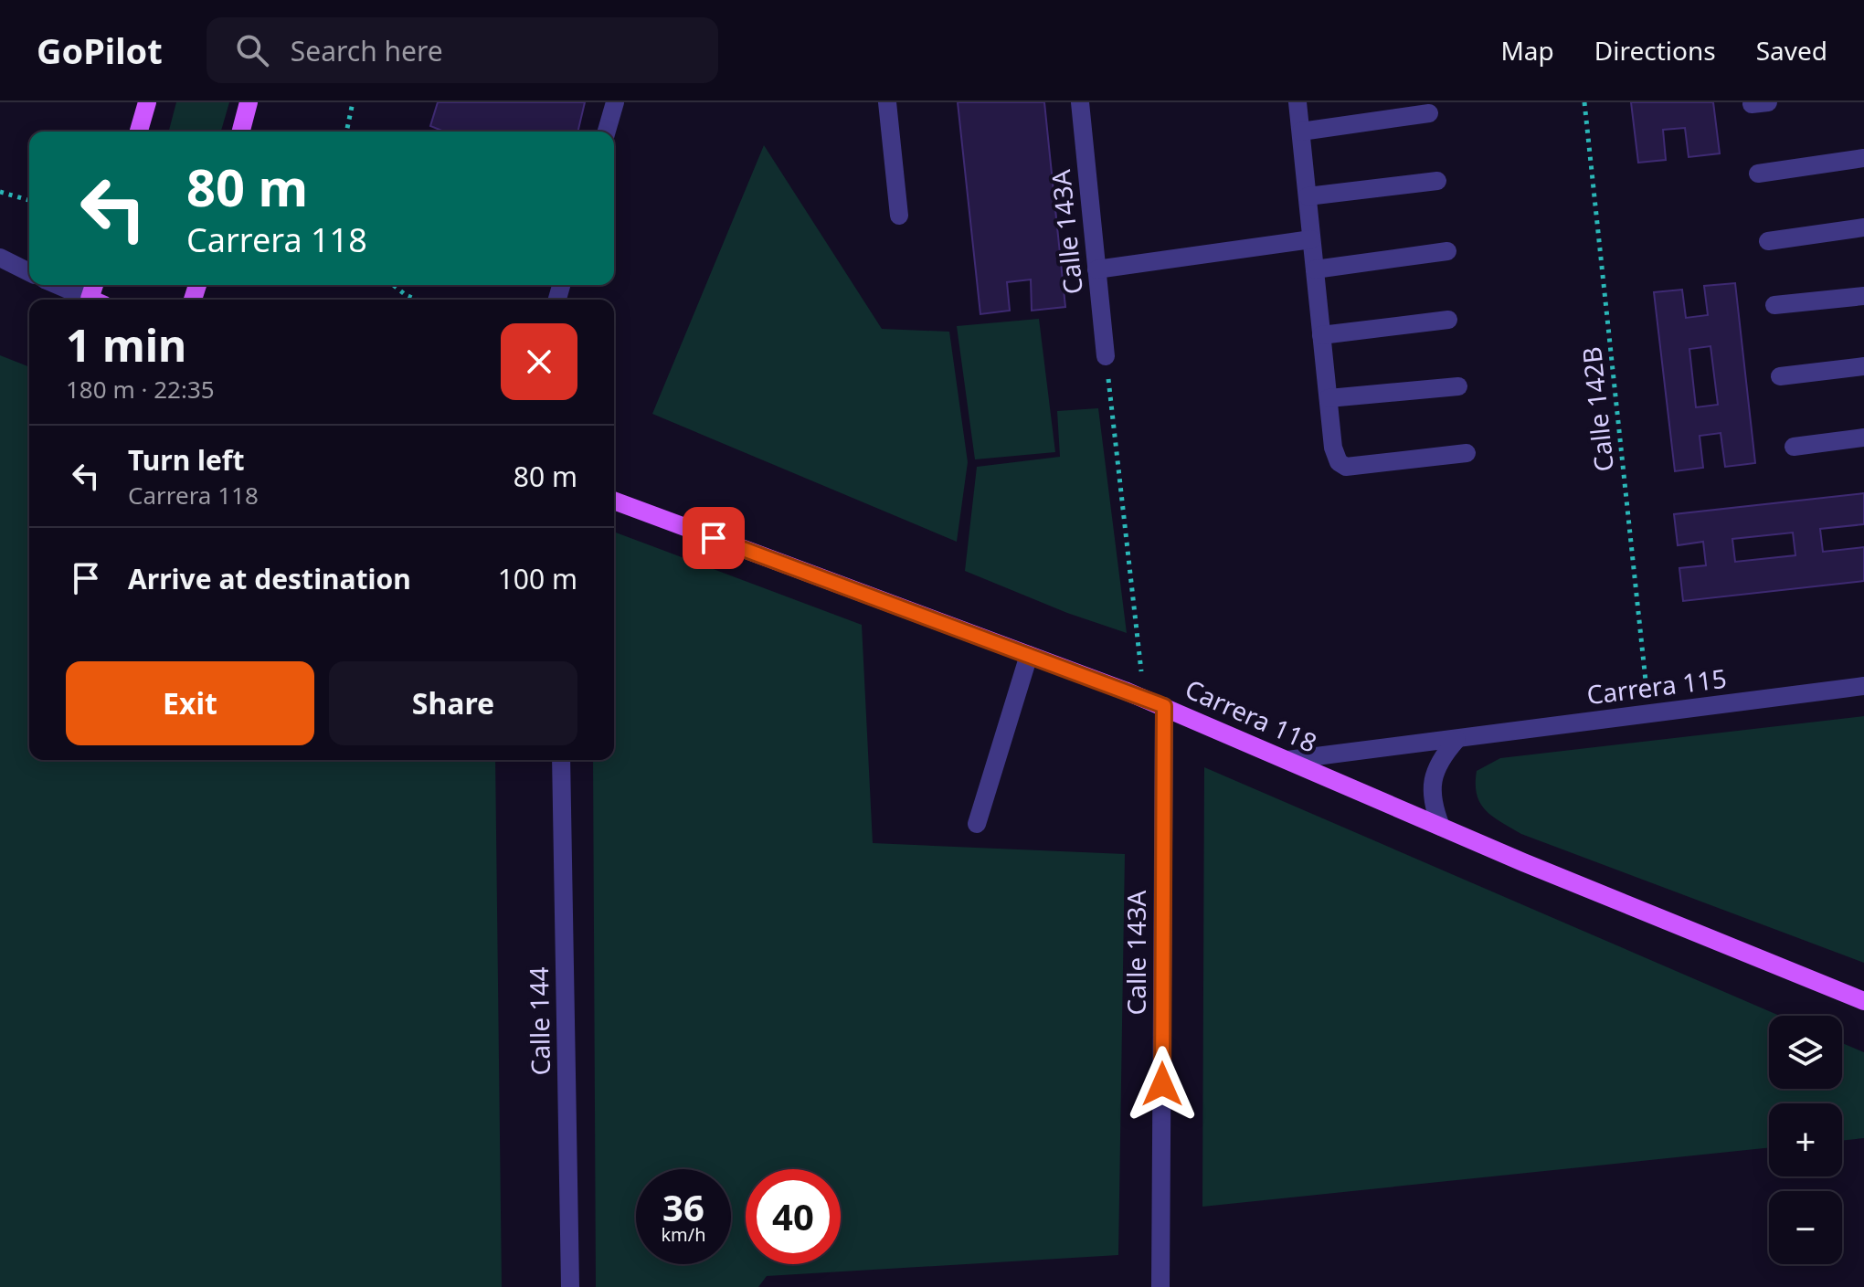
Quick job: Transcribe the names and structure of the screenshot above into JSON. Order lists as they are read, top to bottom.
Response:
{
  "streets": {
    "main road": ["Carrera 118"],
    "street": ["Calle 143A", "Carrera 115", "Calle 144"],
    "path": ["Calle 142B"]
  },
  "crossings": [
    ["Calle 143A", "Carrera 118"],
    ["Calle 142B", "Carrera 115"],
    ["Carrera 115", "Carrera 118"]
  ],
  "page": {
    "header": "GoPilot",
    "search": "Search here",
    "nav": ["Map", "Directions", "Saved"],
    "turn": ["80 m", "Carrera 118"],
    "heading": ["1 min", "180 m · 22:35"],
    "list": [
      {
        "name": "Turn left",
        "note": "Carrera 118",
        "value": "80 m"
      },
      {
        "name": "Arrive at destination",
        "value": "100 m"
      }
    ],
    "buttons": ["Exit", "Share"],
    "map_buttons": ["+", "−"],
    "speed": "36 km/h",
    "limit": "40"
  }
}
